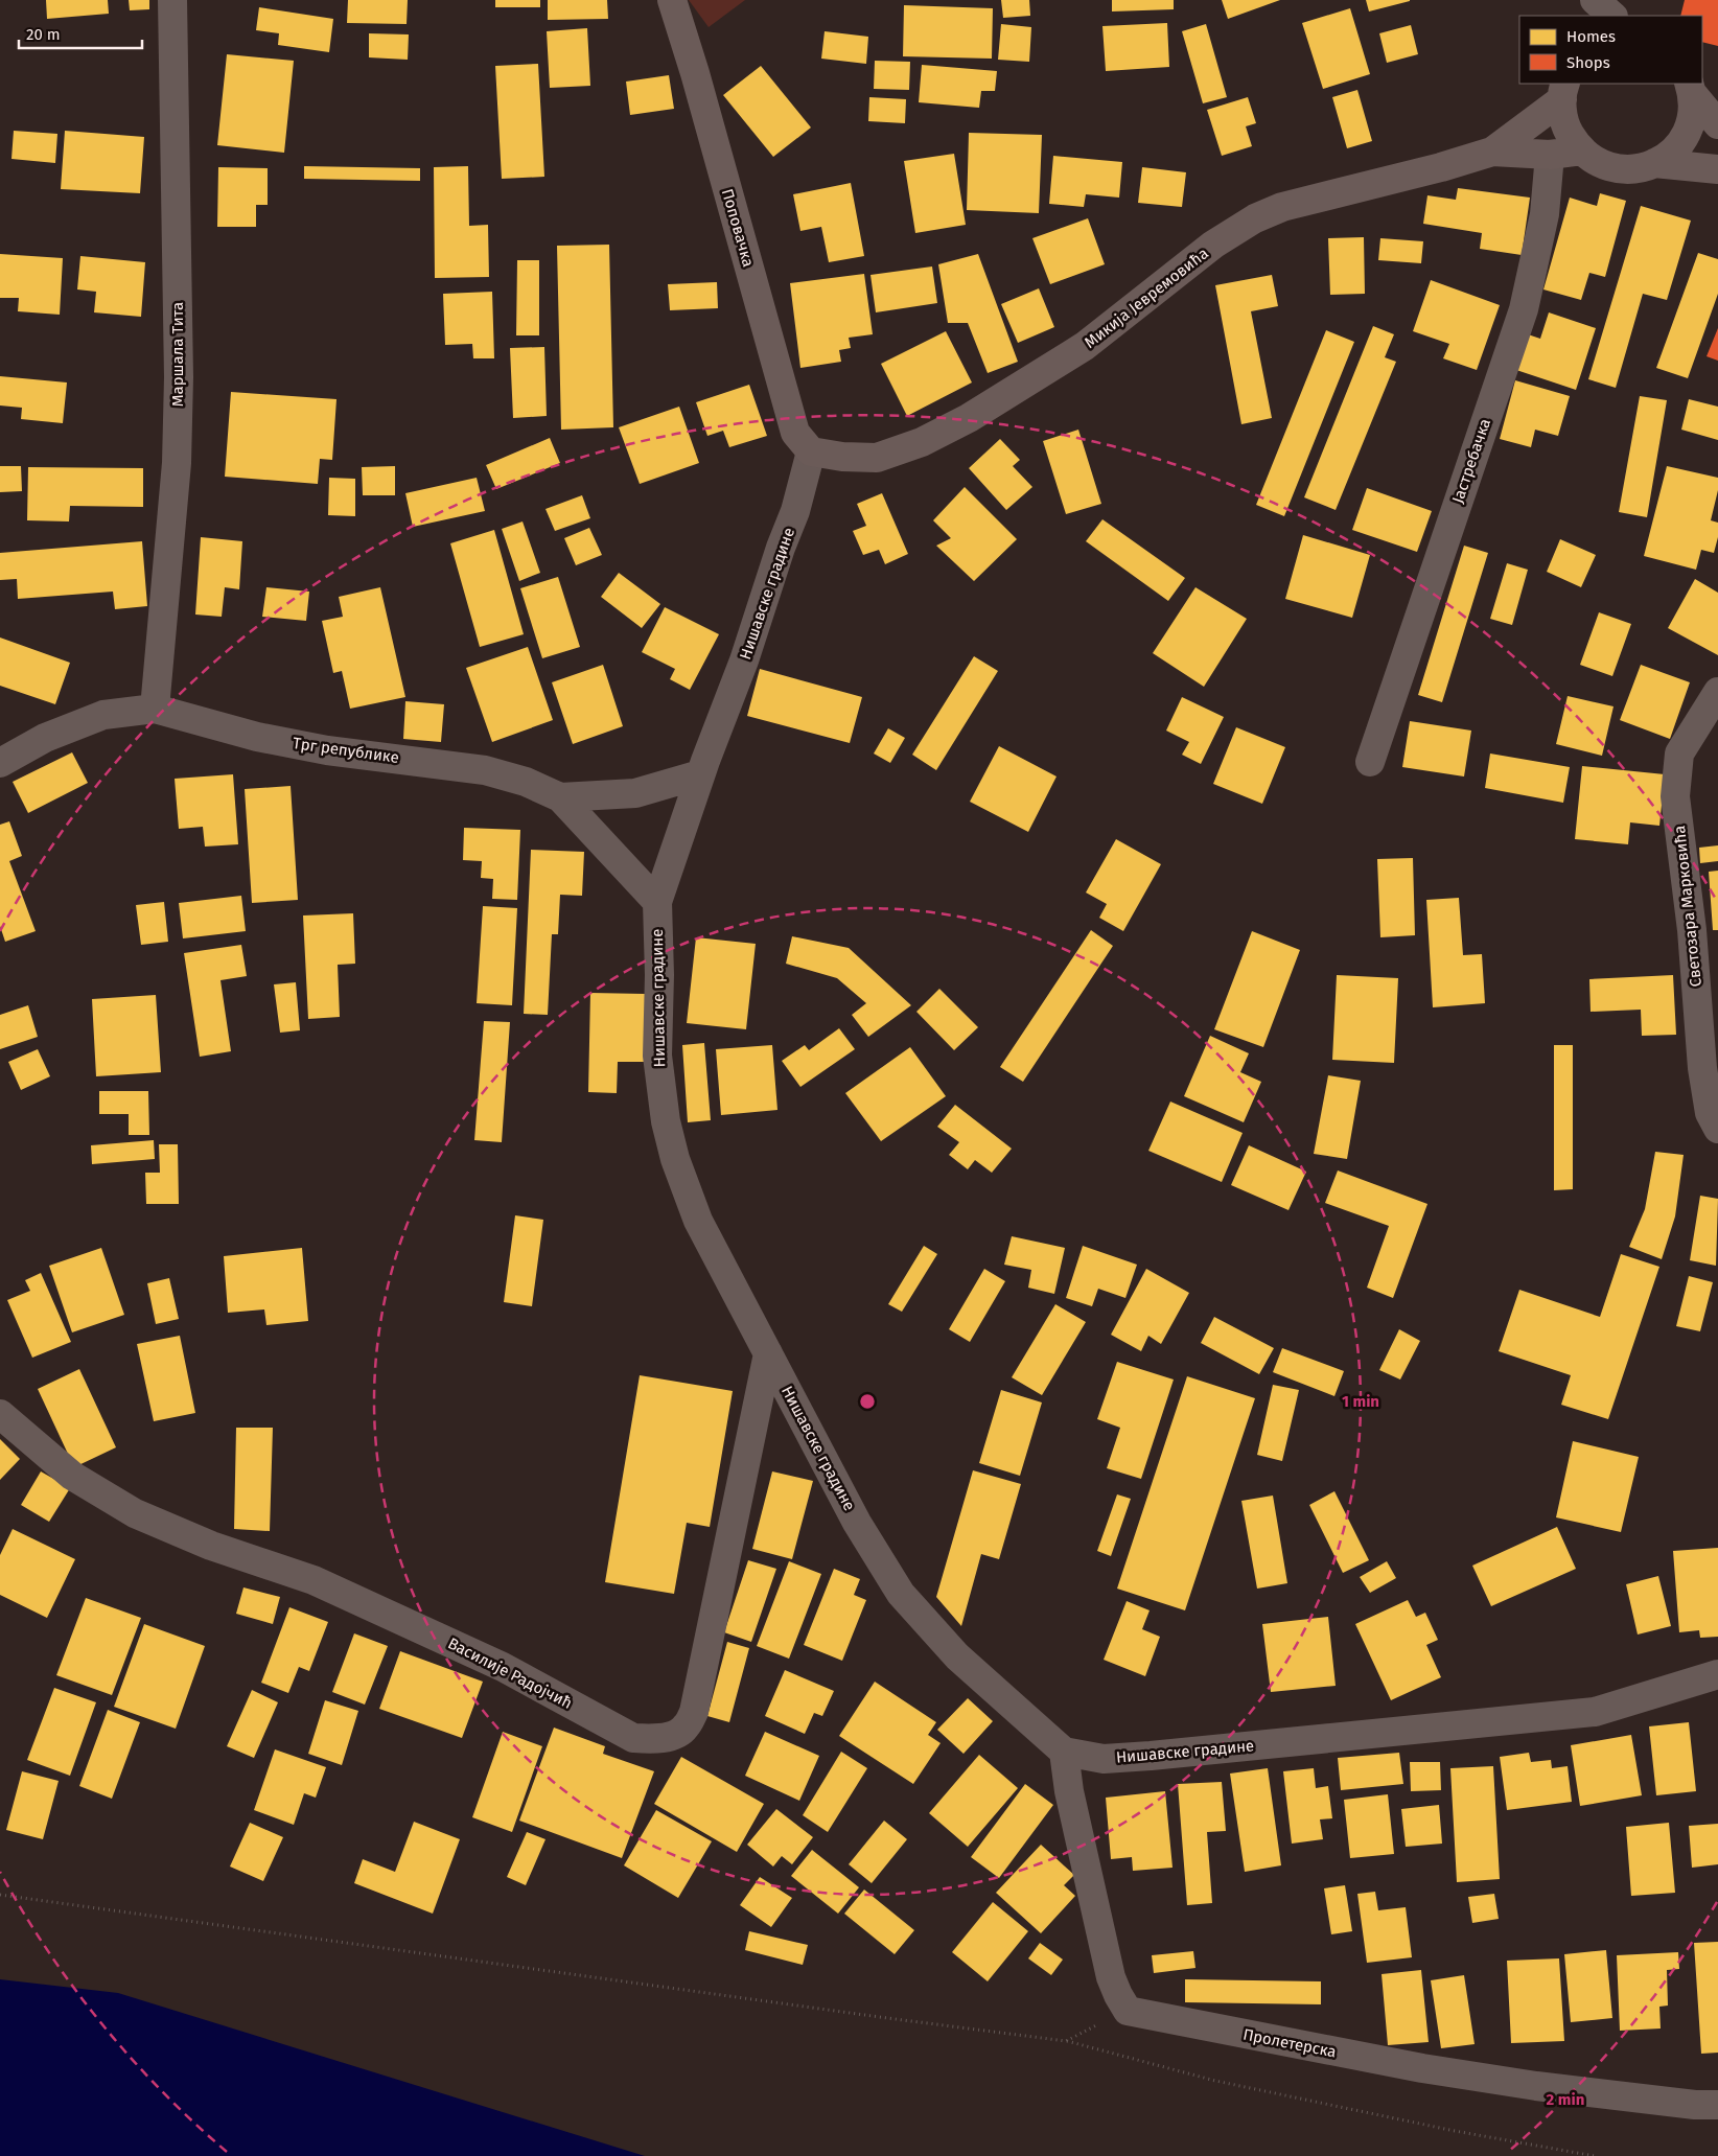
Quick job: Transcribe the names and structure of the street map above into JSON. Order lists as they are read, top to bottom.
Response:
{
  "streets": {
    "street": [
      "Поповачка",
      "Микија Јевремовића",
      "Маршала Тита",
      "Јастребачка",
      "Нишавске градине",
      "Трг републике",
      "Светозара Марковића",
      "Василије Радојчић",
      "Пролетерска"
    ]
  },
  "crossings": [
    ["Поповачка", "Микија Јевремовића"],
    ["Поповачка", "Нишавске градине"],
    ["Микија Јевремовића", "Јастребачка"],
    ["Микија Јевремовића", "Нишавске градине"],
    ["Маршала Тита", "Трг републике"],
    ["Нишавске градине", "Трг републике"],
    ["Нишавске градине", "Василије Радојчић"]
  ],
  "legend": ["Homes", "Shops"],
  "scale_bar": "20 m",
  "rings": ["1 min", "2 min"]
}
